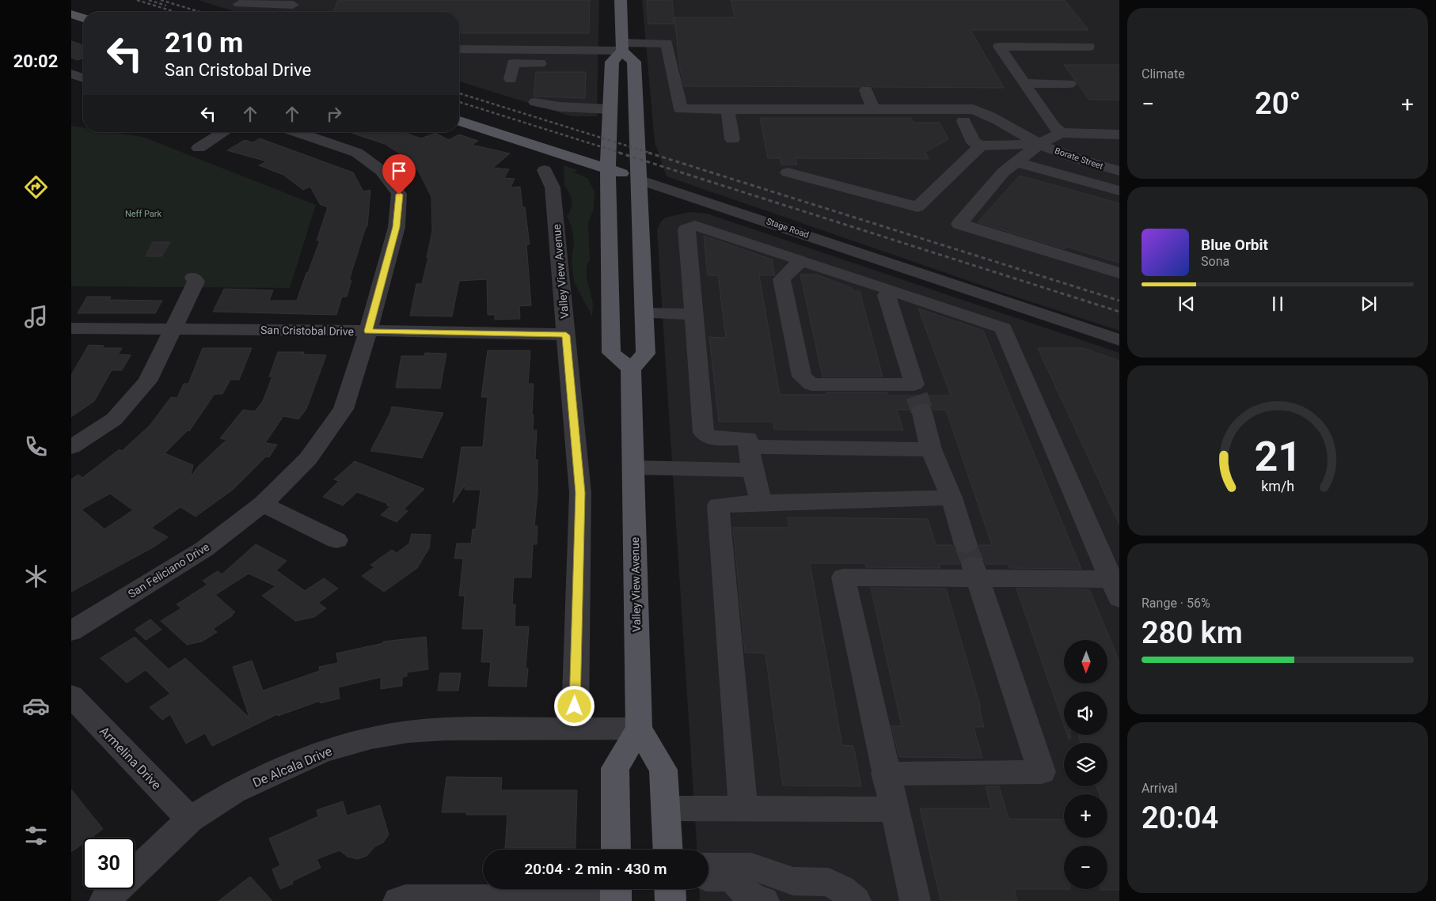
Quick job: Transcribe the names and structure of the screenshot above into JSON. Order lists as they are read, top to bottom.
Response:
{
  "streets": {
    "main road": ["Stage Road", "Valley View Avenue"],
    "street": [
      "Borate Street",
      "San Cristobal Drive",
      "San Feliciano Drive",
      "Armelina Drive",
      "De Alcala Drive"
    ]
  },
  "crossings": [
    ["Valley View Avenue", "San Cristobal Drive"],
    ["Valley View Avenue", "De Alcala Drive"],
    ["San Cristobal Drive", "San Feliciano Drive"],
    ["Armelina Drive", "De Alcala Drive"]
  ],
  "parks": ["Neff Park"],
  "north": "bottom",
  "page": {
    "tabs": "20:02",
    "tile": [
      "Climate",
      ["Range · 56%", "280 km"],
      ["Arrival", "20:04"]
    ],
    "turn": ["210 m", "San Cristobal Drive"],
    "heat": ["−", "20°", "+"],
    "song": ["Blue Orbit", "Sona"],
    "map_buttons": ["+", "−"],
    "limit": "30",
    "trip": "20:04 · 2 min · 430 m",
    "gauge": ["21", "km/h"]
  }
}
